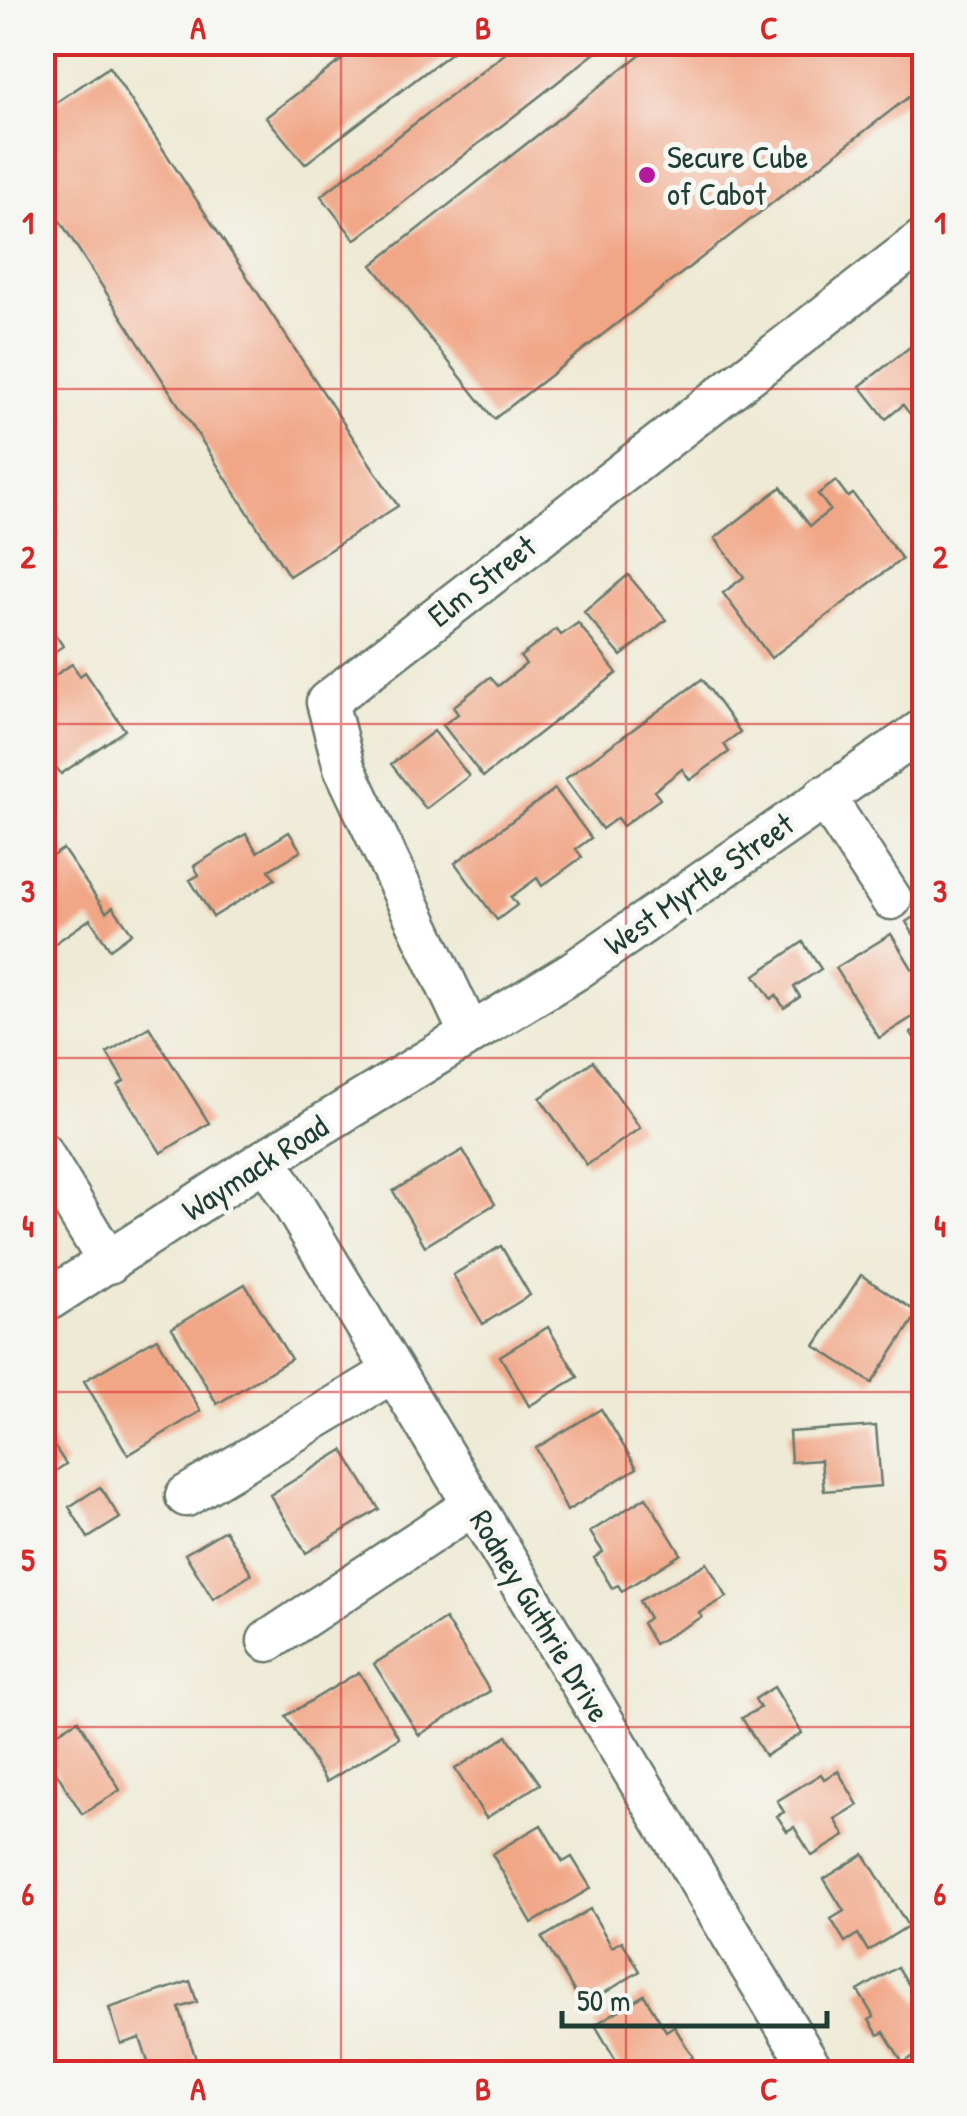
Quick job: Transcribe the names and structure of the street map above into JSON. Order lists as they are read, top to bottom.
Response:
{
  "streets": {
    "street": [
      "Elm Street",
      "West Myrtle Street",
      "Waymack Road",
      "Rodney Guthrie Drive"
    ]
  },
  "crossings": [
    ["Elm Street", "West Myrtle Street"],
    ["Elm Street", "Waymack Road"],
    ["West Myrtle Street", "Waymack Road"],
    ["Waymack Road", "Rodney Guthrie Drive"]
  ],
  "places": ["Secure Cube of Cabot"],
  "scale_bar": "50 m",
  "grid": {
    "columns": ["A", "B", "C"],
    "rows": [
      "1",
      "2",
      "3",
      "4",
      "5",
      "6"
    ]
  }
}
